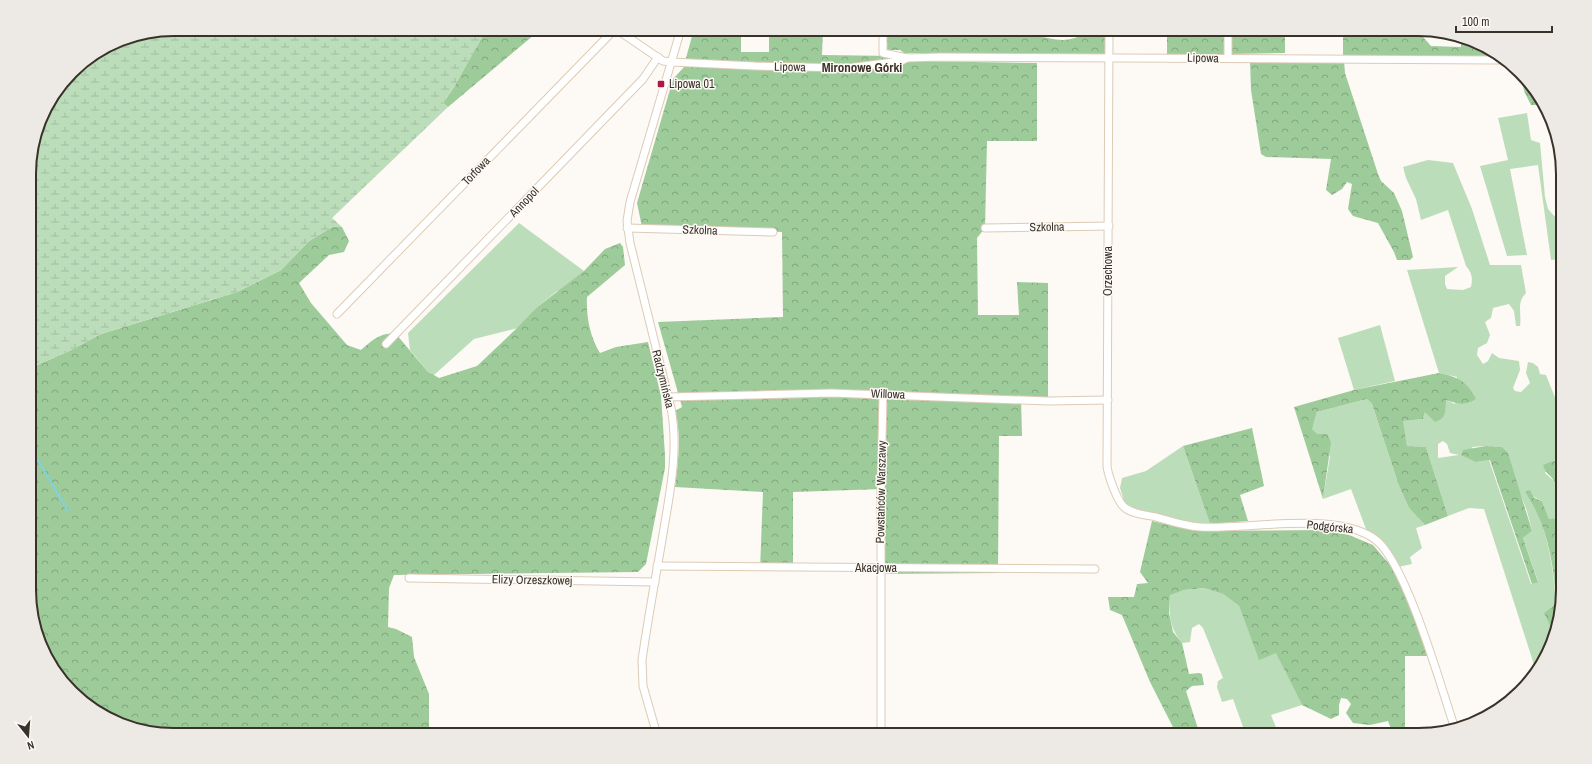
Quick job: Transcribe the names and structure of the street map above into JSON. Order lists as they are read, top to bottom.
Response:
{
  "streets": {
    "street": [
      "Lipowa",
      "Torfowa",
      "Annopol",
      "Szkolna",
      "Orzechowa",
      "Radzymińska",
      "Willowa",
      "Powstańców Warszawy",
      "Podgórska",
      "Akacjowa",
      "Elizy Orzeszkowej"
    ]
  },
  "crossings": [
    ["Lipowa", "Annopol"],
    ["Lipowa", "Orzechowa"],
    ["Lipowa", "Radzymińska"],
    ["Szkolna", "Orzechowa"],
    ["Szkolna", "Radzymińska"],
    ["Orzechowa", "Willowa"],
    ["Orzechowa", "Podgórska"],
    ["Radzymińska", "Willowa"],
    ["Radzymińska", "Akacjowa"],
    ["Radzymińska", "Elizy Orzeszkowej"],
    ["Willowa", "Powstańców Warszawy"],
    ["Powstańców Warszawy", "Akacjowa"]
  ],
  "districts": ["Mironowe Górki"],
  "places": {
    "transit": ["Lipowa 01"]
  },
  "scale_bar": "100 m",
  "north": "bottom"
}
